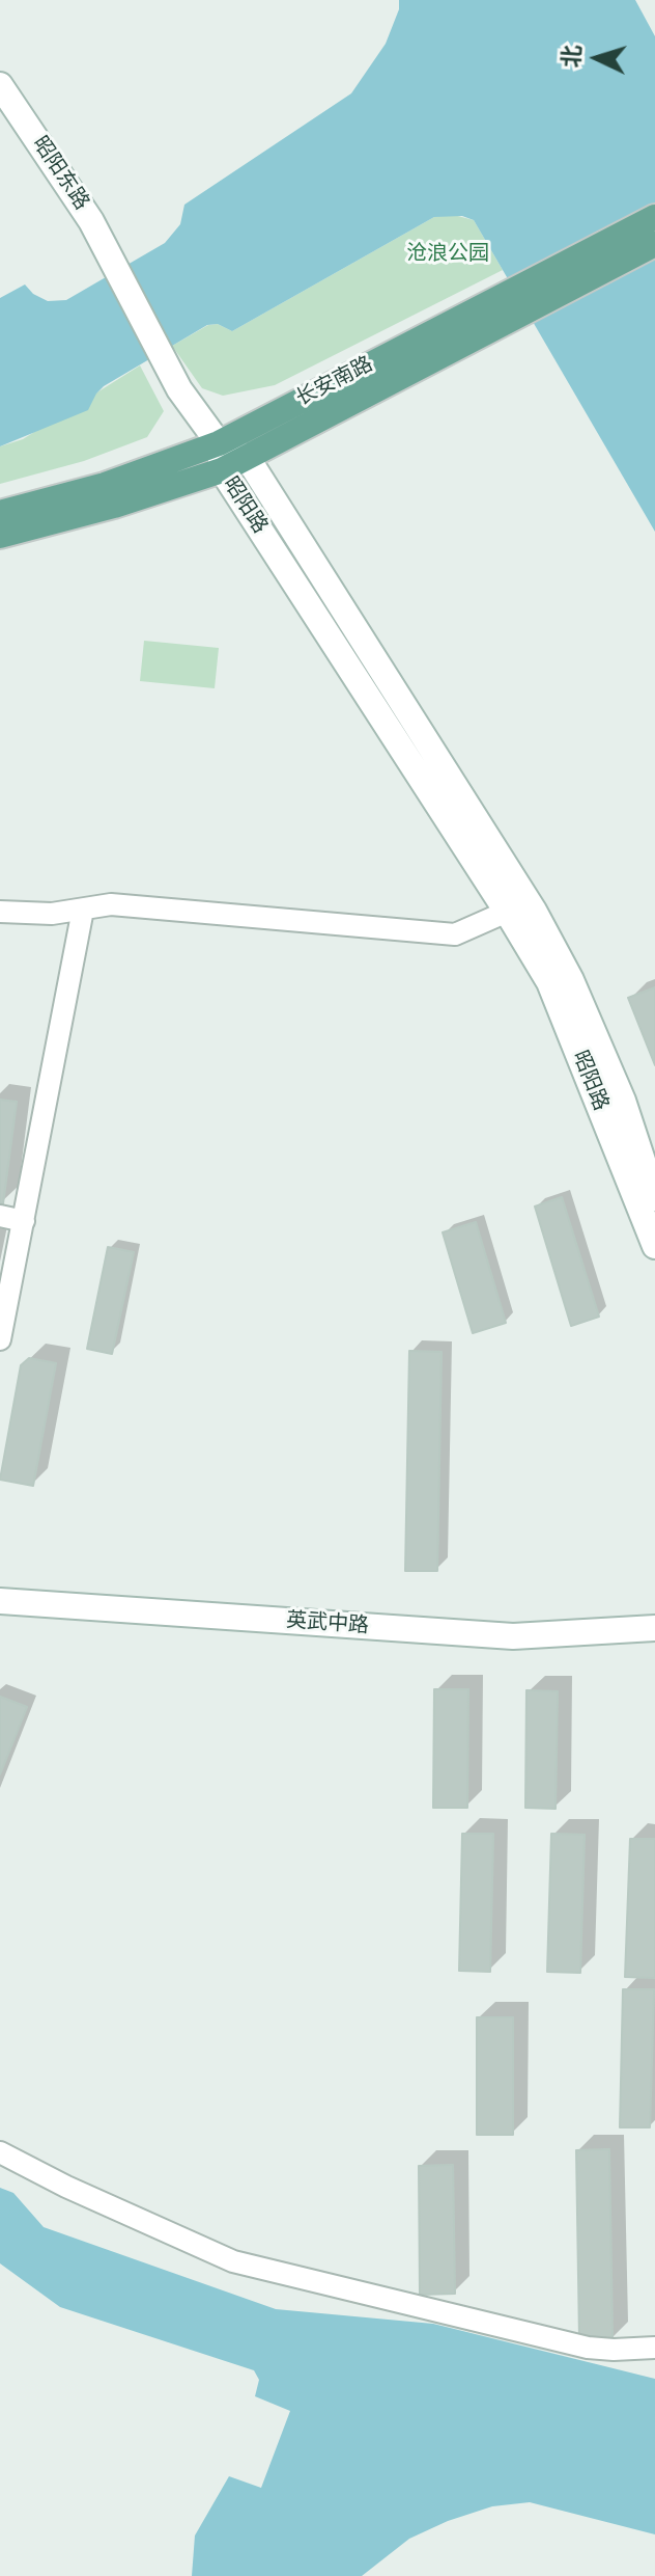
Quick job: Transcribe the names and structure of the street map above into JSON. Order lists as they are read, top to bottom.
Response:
{
  "streets": {
    "main road": [
      "昭阳东路",
      "长安南路",
      "昭阳路",
      "英武中路"
    ]
  },
  "crossings": [
    ["昭阳东路", "长安南路"],
    ["昭阳东路", "昭阳路"],
    ["长安南路", "昭阳路"]
  ],
  "parks": ["沧浪公园"],
  "north": "left"
}
